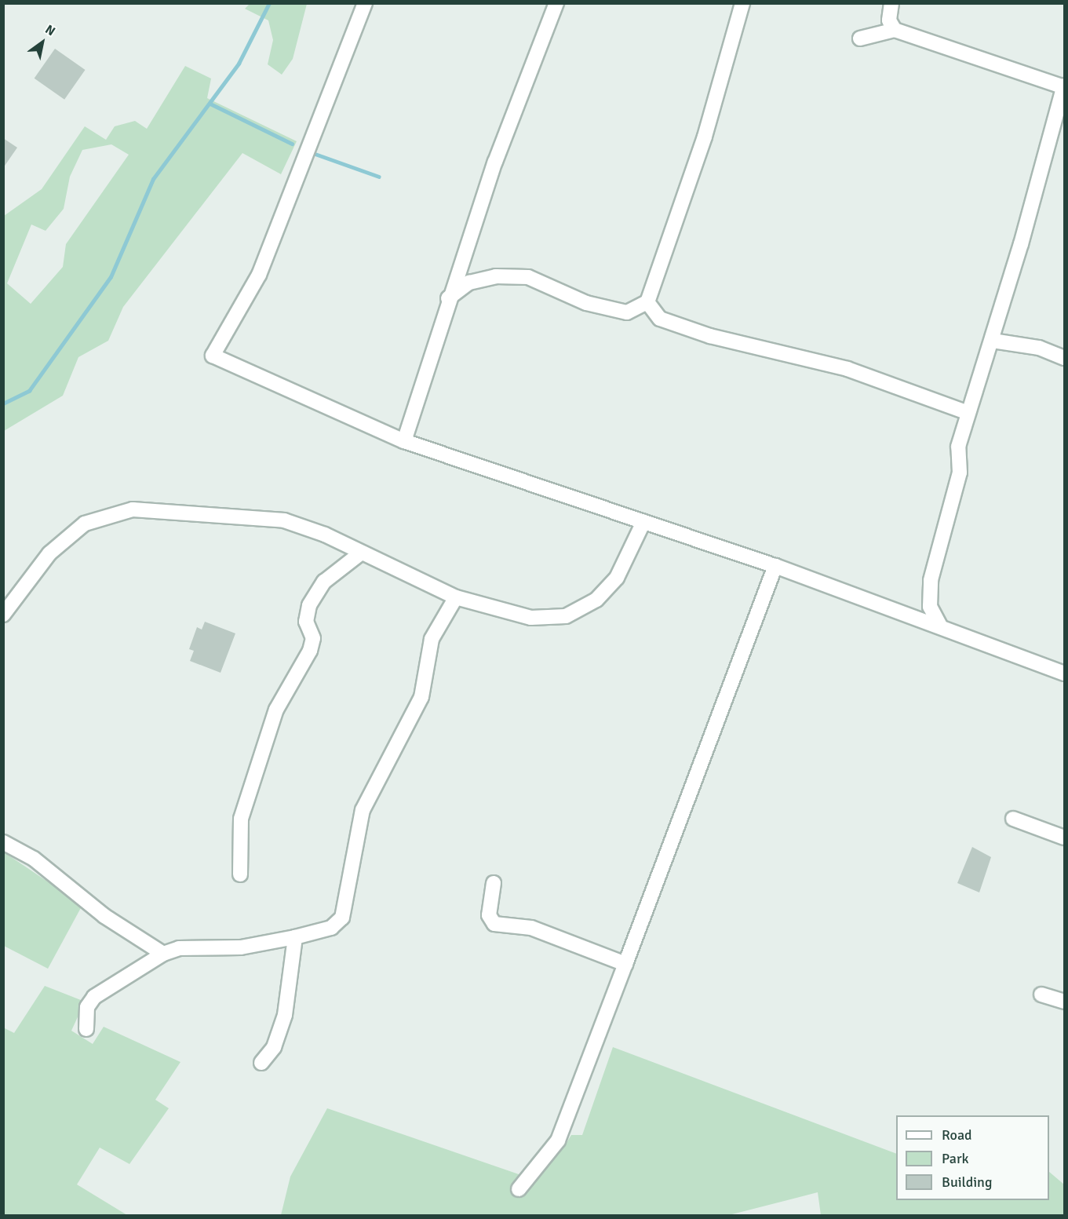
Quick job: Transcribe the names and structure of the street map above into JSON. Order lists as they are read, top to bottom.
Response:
{
  "legend": ["Road", "Park", "Building"],
  "north": "top right"
}
